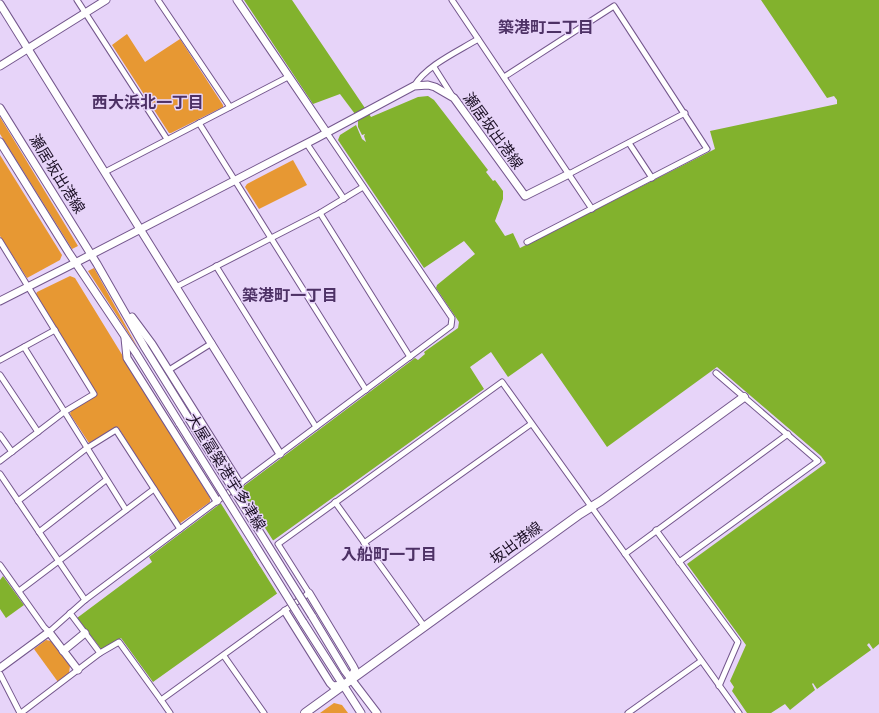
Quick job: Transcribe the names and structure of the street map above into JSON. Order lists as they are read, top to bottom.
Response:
{
  "streets": {
    "main road": ["瀬居坂出港線", "大屋冨築港宇多津線", "坂出港線"]
  },
  "crossings": [
    ["瀬居坂出港線", "大屋冨築港宇多津線"],
    ["大屋冨築港宇多津線", "坂出港線"]
  ],
  "districts": [
    "築港町二丁目",
    "西大浜北一丁目",
    "築港町一丁目",
    "入船町一丁目"
  ]
}
